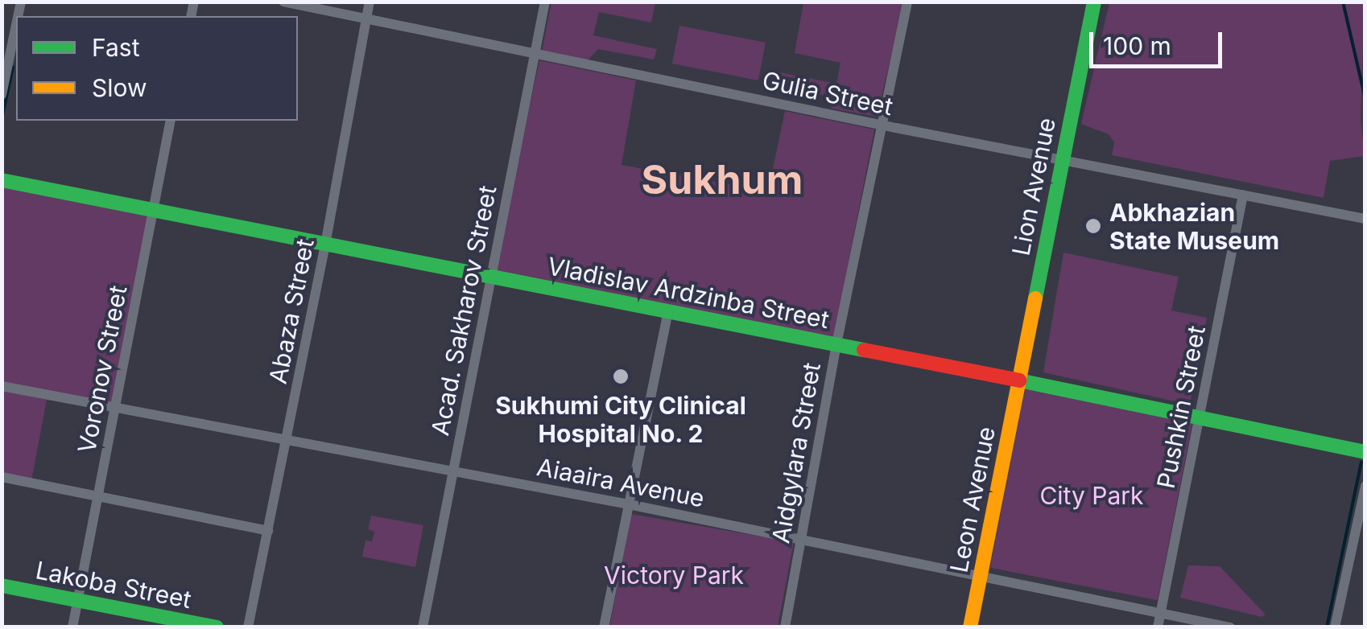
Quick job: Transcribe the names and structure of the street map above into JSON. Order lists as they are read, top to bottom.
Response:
{
  "streets": {
    "main road": [
      "Lion Avenue",
      "Vladislav Ardzinba Street",
      "Leon Avenue",
      "Lakoba Street"
    ],
    "street": [
      "Gulia Street",
      "Acad. Sakharov Street",
      "Abaza Street",
      "Voronov Street",
      "Pushkin Street",
      "Aidgylara Street",
      "Aiaaira Avenue"
    ]
  },
  "crossings": [
    ["Gulia Street", "Lion Avenue"],
    ["Gulia Street", "Acad. Sakharov Street"],
    ["Gulia Street", "Abaza Street"],
    ["Gulia Street", "Pushkin Street"],
    ["Gulia Street", "Aidgylara Street"],
    ["Lion Avenue", "Vladislav Ardzinba Street"],
    ["Lion Avenue", "Leon Avenue"],
    ["Vladislav Ardzinba Street", "Acad. Sakharov Street"],
    ["Vladislav Ardzinba Street", "Abaza Street"],
    ["Vladislav Ardzinba Street", "Voronov Street"],
    ["Vladislav Ardzinba Street", "Pushkin Street"],
    ["Vladislav Ardzinba Street", "Aidgylara Street"],
    ["Vladislav Ardzinba Street", "Leon Avenue"],
    ["Acad. Sakharov Street", "Aiaaira Avenue"],
    ["Abaza Street", "Aiaaira Avenue"],
    ["Voronov Street", "Aiaaira Avenue"],
    ["Voronov Street", "Lakoba Street"],
    ["Pushkin Street", "Aiaaira Avenue"],
    ["Aidgylara Street", "Aiaaira Avenue"],
    ["Aiaaira Avenue", "Leon Avenue"]
  ],
  "districts": ["Sukhum"],
  "parks": ["City Park", "Victory Park"],
  "places": ["Abkhazian State Museum", "Sukhumi City Clinical Hospital No. 2"],
  "legend": ["Fast", "Slow"],
  "scale_bar": "100 m"
}
